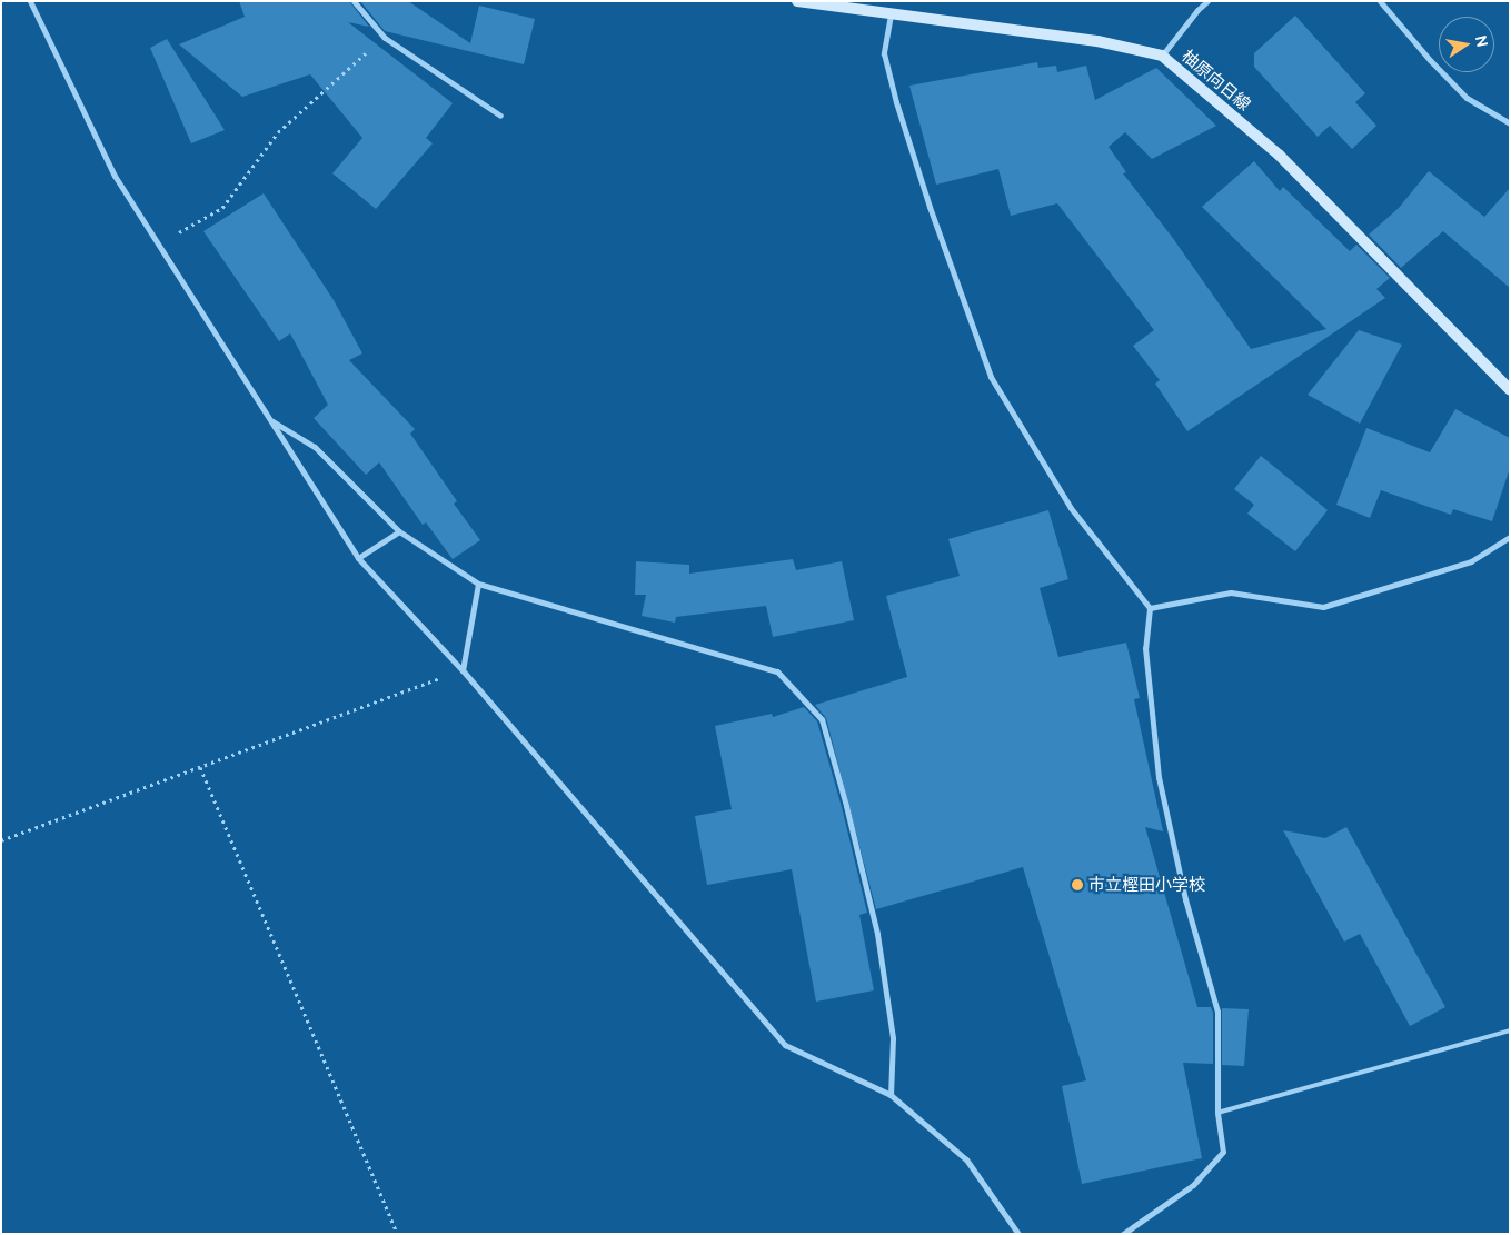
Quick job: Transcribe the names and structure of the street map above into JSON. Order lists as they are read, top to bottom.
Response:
{
  "streets": {
    "main road": ["柚原向日線"]
  },
  "places": ["市立樫田小学校"],
  "north": "right"
}
